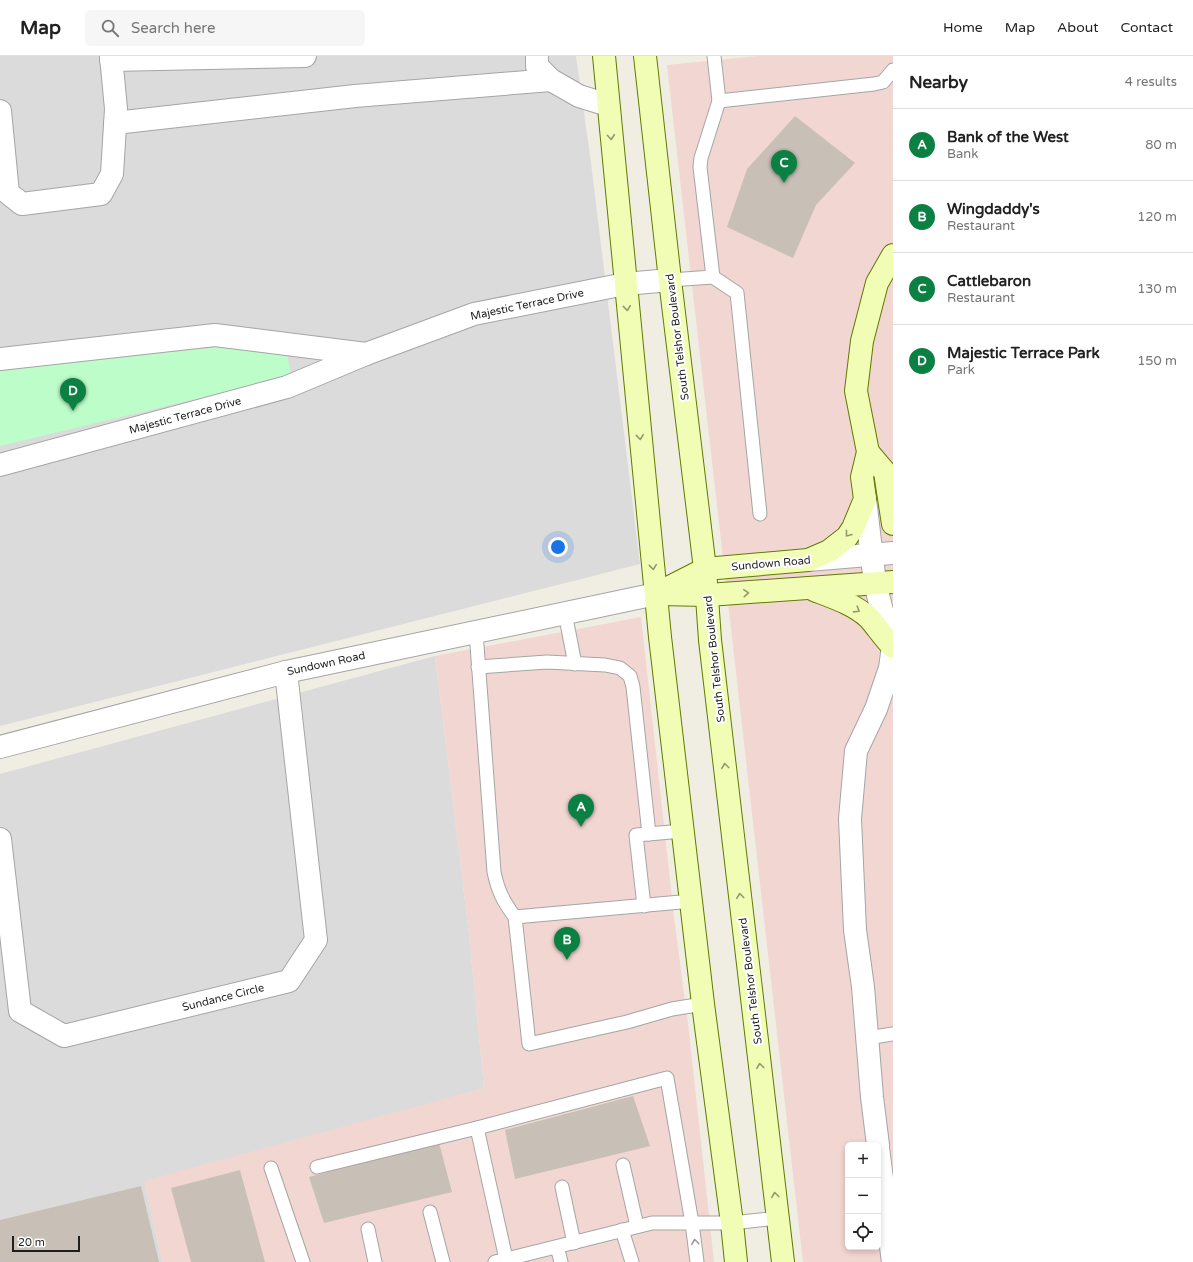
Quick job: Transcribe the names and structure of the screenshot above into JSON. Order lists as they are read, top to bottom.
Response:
{
  "streets": {
    "main road": ["South Telshor Boulevard", "Sundown Road"],
    "street": ["Majestic Terrace Drive", "Sundance Circle"]
  },
  "crossings": [
    ["Majestic Terrace Drive", "South Telshor Boulevard"],
    ["South Telshor Boulevard", "Sundown Road"],
    ["Sundown Road", "Sundance Circle"]
  ],
  "scale_bar": "20 m",
  "page": {
    "header": "Map",
    "search": "Search here",
    "nav": [
      "Home",
      "Map",
      "About",
      "Contact"
    ],
    "heading": ["Nearby", "4 results"],
    "list": [
      {
        "mark": "A",
        "name": "Bank of the West",
        "note": "Bank",
        "value": "80 m"
      },
      {
        "mark": "B",
        "name": "Wingdaddy's",
        "note": "Restaurant",
        "value": "120 m"
      },
      {
        "mark": "C",
        "name": "Cattlebaron",
        "note": "Restaurant",
        "value": "130 m"
      },
      {
        "mark": "D",
        "name": "Majestic Terrace Park",
        "note": "Park",
        "value": "150 m"
      }
    ],
    "pins": [
      "C",
      "D",
      "A",
      "B"
    ],
    "map_buttons": ["+", "−"],
    "scale": "20 m"
  }
}
